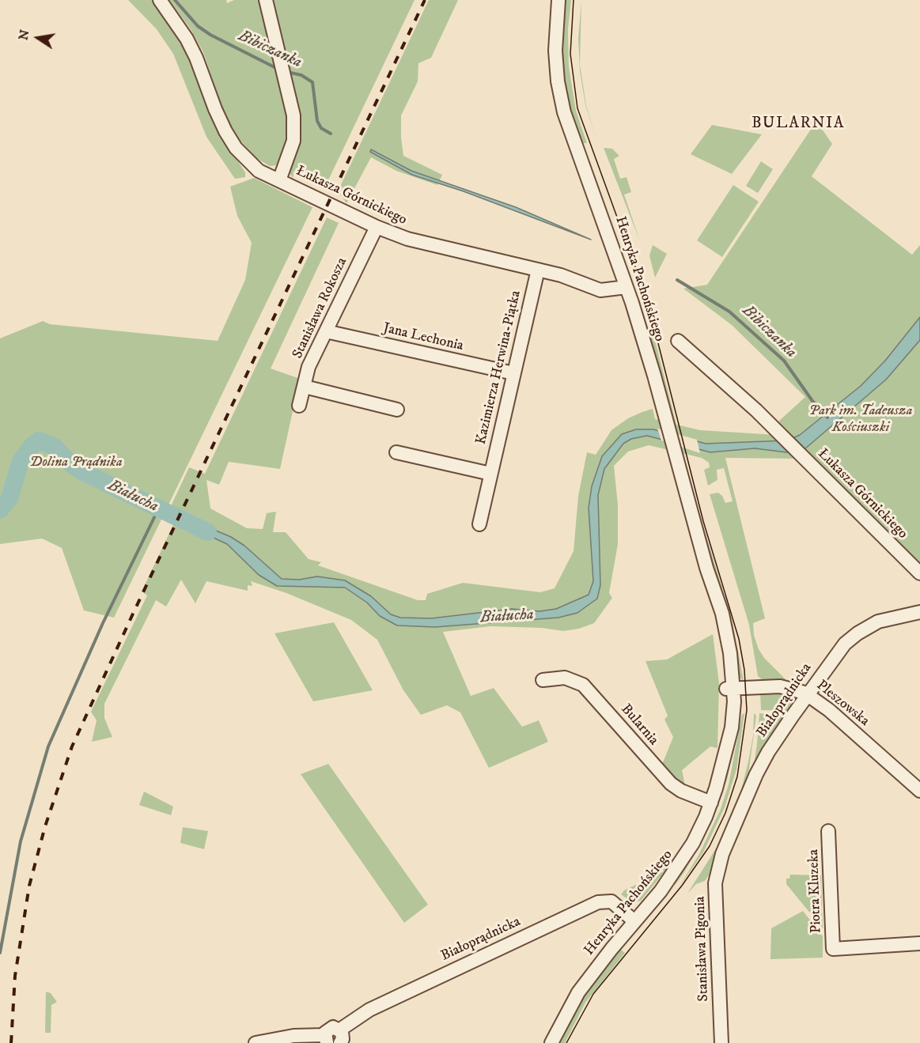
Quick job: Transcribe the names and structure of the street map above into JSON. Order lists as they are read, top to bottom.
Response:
{
  "streets": {
    "street": [
      "Łukasza Górnickiego",
      "Henryka Pachońskiego",
      "Stanisława Rokosza",
      "Jana Lechonia",
      "Kazimierza Herwina-Piątka",
      "Białoprądnicka",
      "Pleszowska",
      "Bularnia",
      "Piotra Kluzeka",
      "Stanisława Pigonia"
    ]
  },
  "crossings": [
    ["Łukasza Górnickiego", "Henryka Pachońskiego"],
    ["Łukasza Górnickiego", "Stanisława Rokosza"],
    ["Łukasza Górnickiego", "Kazimierza Herwina-Piątka"],
    ["Henryka Pachońskiego", "Białoprądnicka"],
    ["Henryka Pachońskiego", "Pleszowska"],
    ["Henryka Pachońskiego", "Bularnia"],
    ["Stanisława Rokosza", "Jana Lechonia"],
    ["Jana Lechonia", "Kazimierza Herwina-Piątka"],
    ["Białoprądnicka", "Pleszowska"],
    ["Białoprądnicka", "Stanisława Pigonia"]
  ],
  "districts": ["BULARNIA"],
  "water": ["Bibiczanka", "Białucha"],
  "parks": ["Park im. Tadeusza Kościuszki", "Dolina Prądnika"],
  "north": "left"
}
